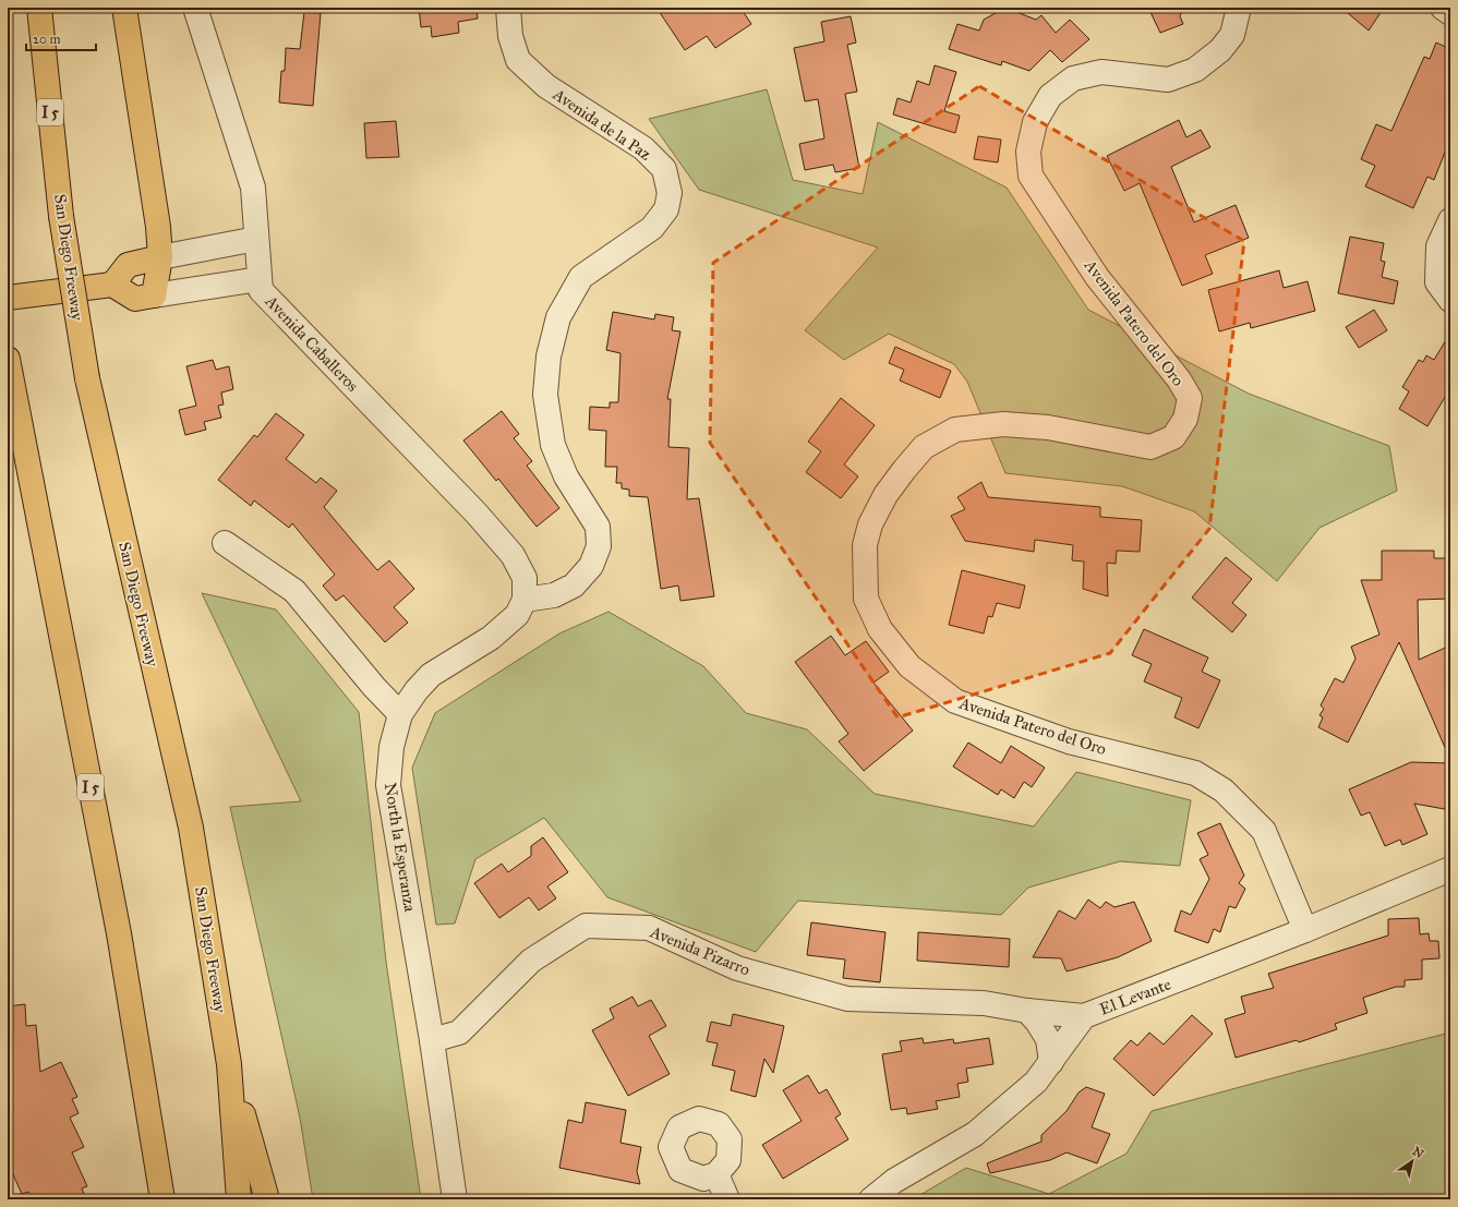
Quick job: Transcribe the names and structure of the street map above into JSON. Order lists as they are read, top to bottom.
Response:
{
  "streets": {
    "main road": ["I 5", "San Diego Freeway"],
    "street": [
      "Avenida de la Paz",
      "Avenida Patero del Oro",
      "Avenida Caballeros",
      "North la Esperanza",
      "Avenida Pizarro",
      "El Levante"
    ]
  },
  "crossings": [
    ["Avenida de la Paz", "Avenida Caballeros"],
    ["Avenida Patero del Oro", "El Levante"],
    ["North la Esperanza", "Avenida Pizarro"],
    ["Avenida Pizarro", "El Levante"]
  ],
  "scale_bar": "20 m",
  "north": "top right"
}
